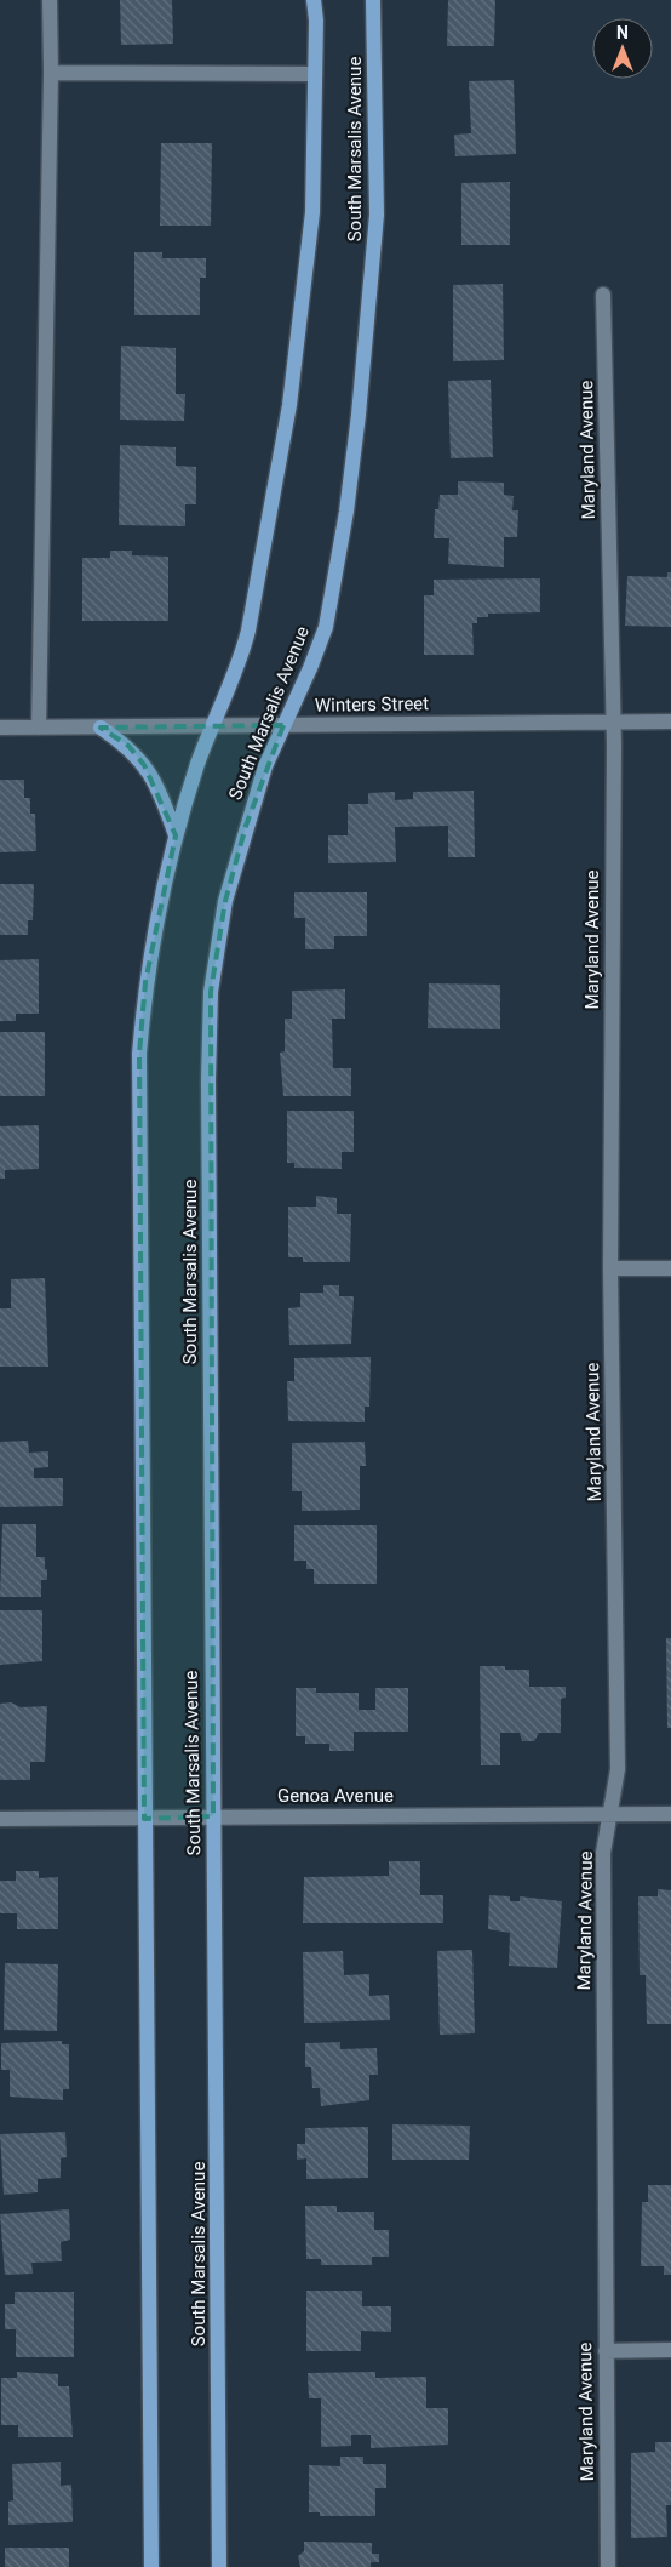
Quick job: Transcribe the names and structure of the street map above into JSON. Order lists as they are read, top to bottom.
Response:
{
  "streets": {
    "main road": ["South Marsalis Avenue"],
    "street": ["Maryland Avenue", "Winters Street", "Genoa Avenue"]
  },
  "crossings": [
    ["South Marsalis Avenue", "Winters Street"],
    ["South Marsalis Avenue", "Genoa Avenue"],
    ["Maryland Avenue", "Winters Street"],
    ["Maryland Avenue", "Genoa Avenue"]
  ],
  "north": "top"
}
